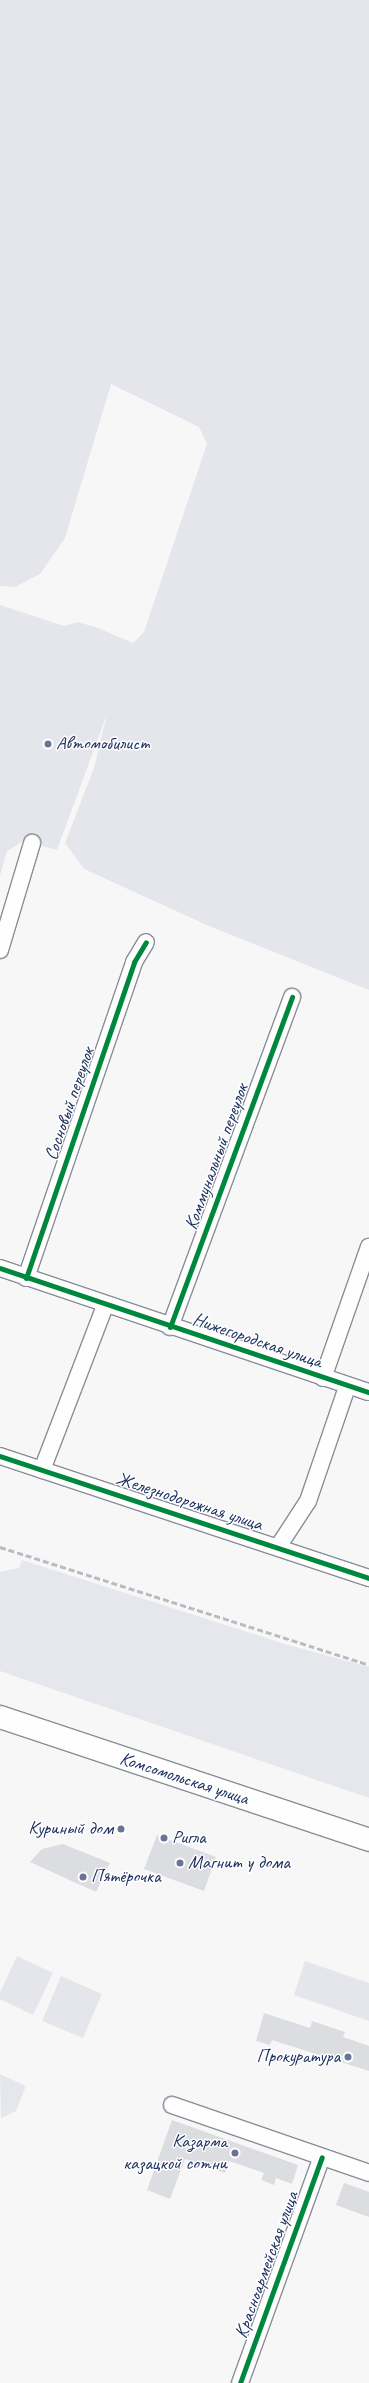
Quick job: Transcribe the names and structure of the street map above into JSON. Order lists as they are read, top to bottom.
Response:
{
  "streets": {
    "main road": ["Комсомольская улица"],
    "street": [
      "Сосновый переулок",
      "Коммунальный переулок",
      "Нижегородская улица",
      "Железнодорожная улица",
      "Красноармейская улица"
    ]
  },
  "crossings": [
    ["Сосновый переулок", "Нижегородская улица"],
    ["Коммунальный переулок", "Нижегородская улица"]
  ],
  "places": [
    "Автомобилист",
    "Куриный дом",
    "Ригла",
    "Магнит у дома",
    "Пятёрочка",
    "Прокуратура",
    "Казарма казацкой сотни"
  ]
}
